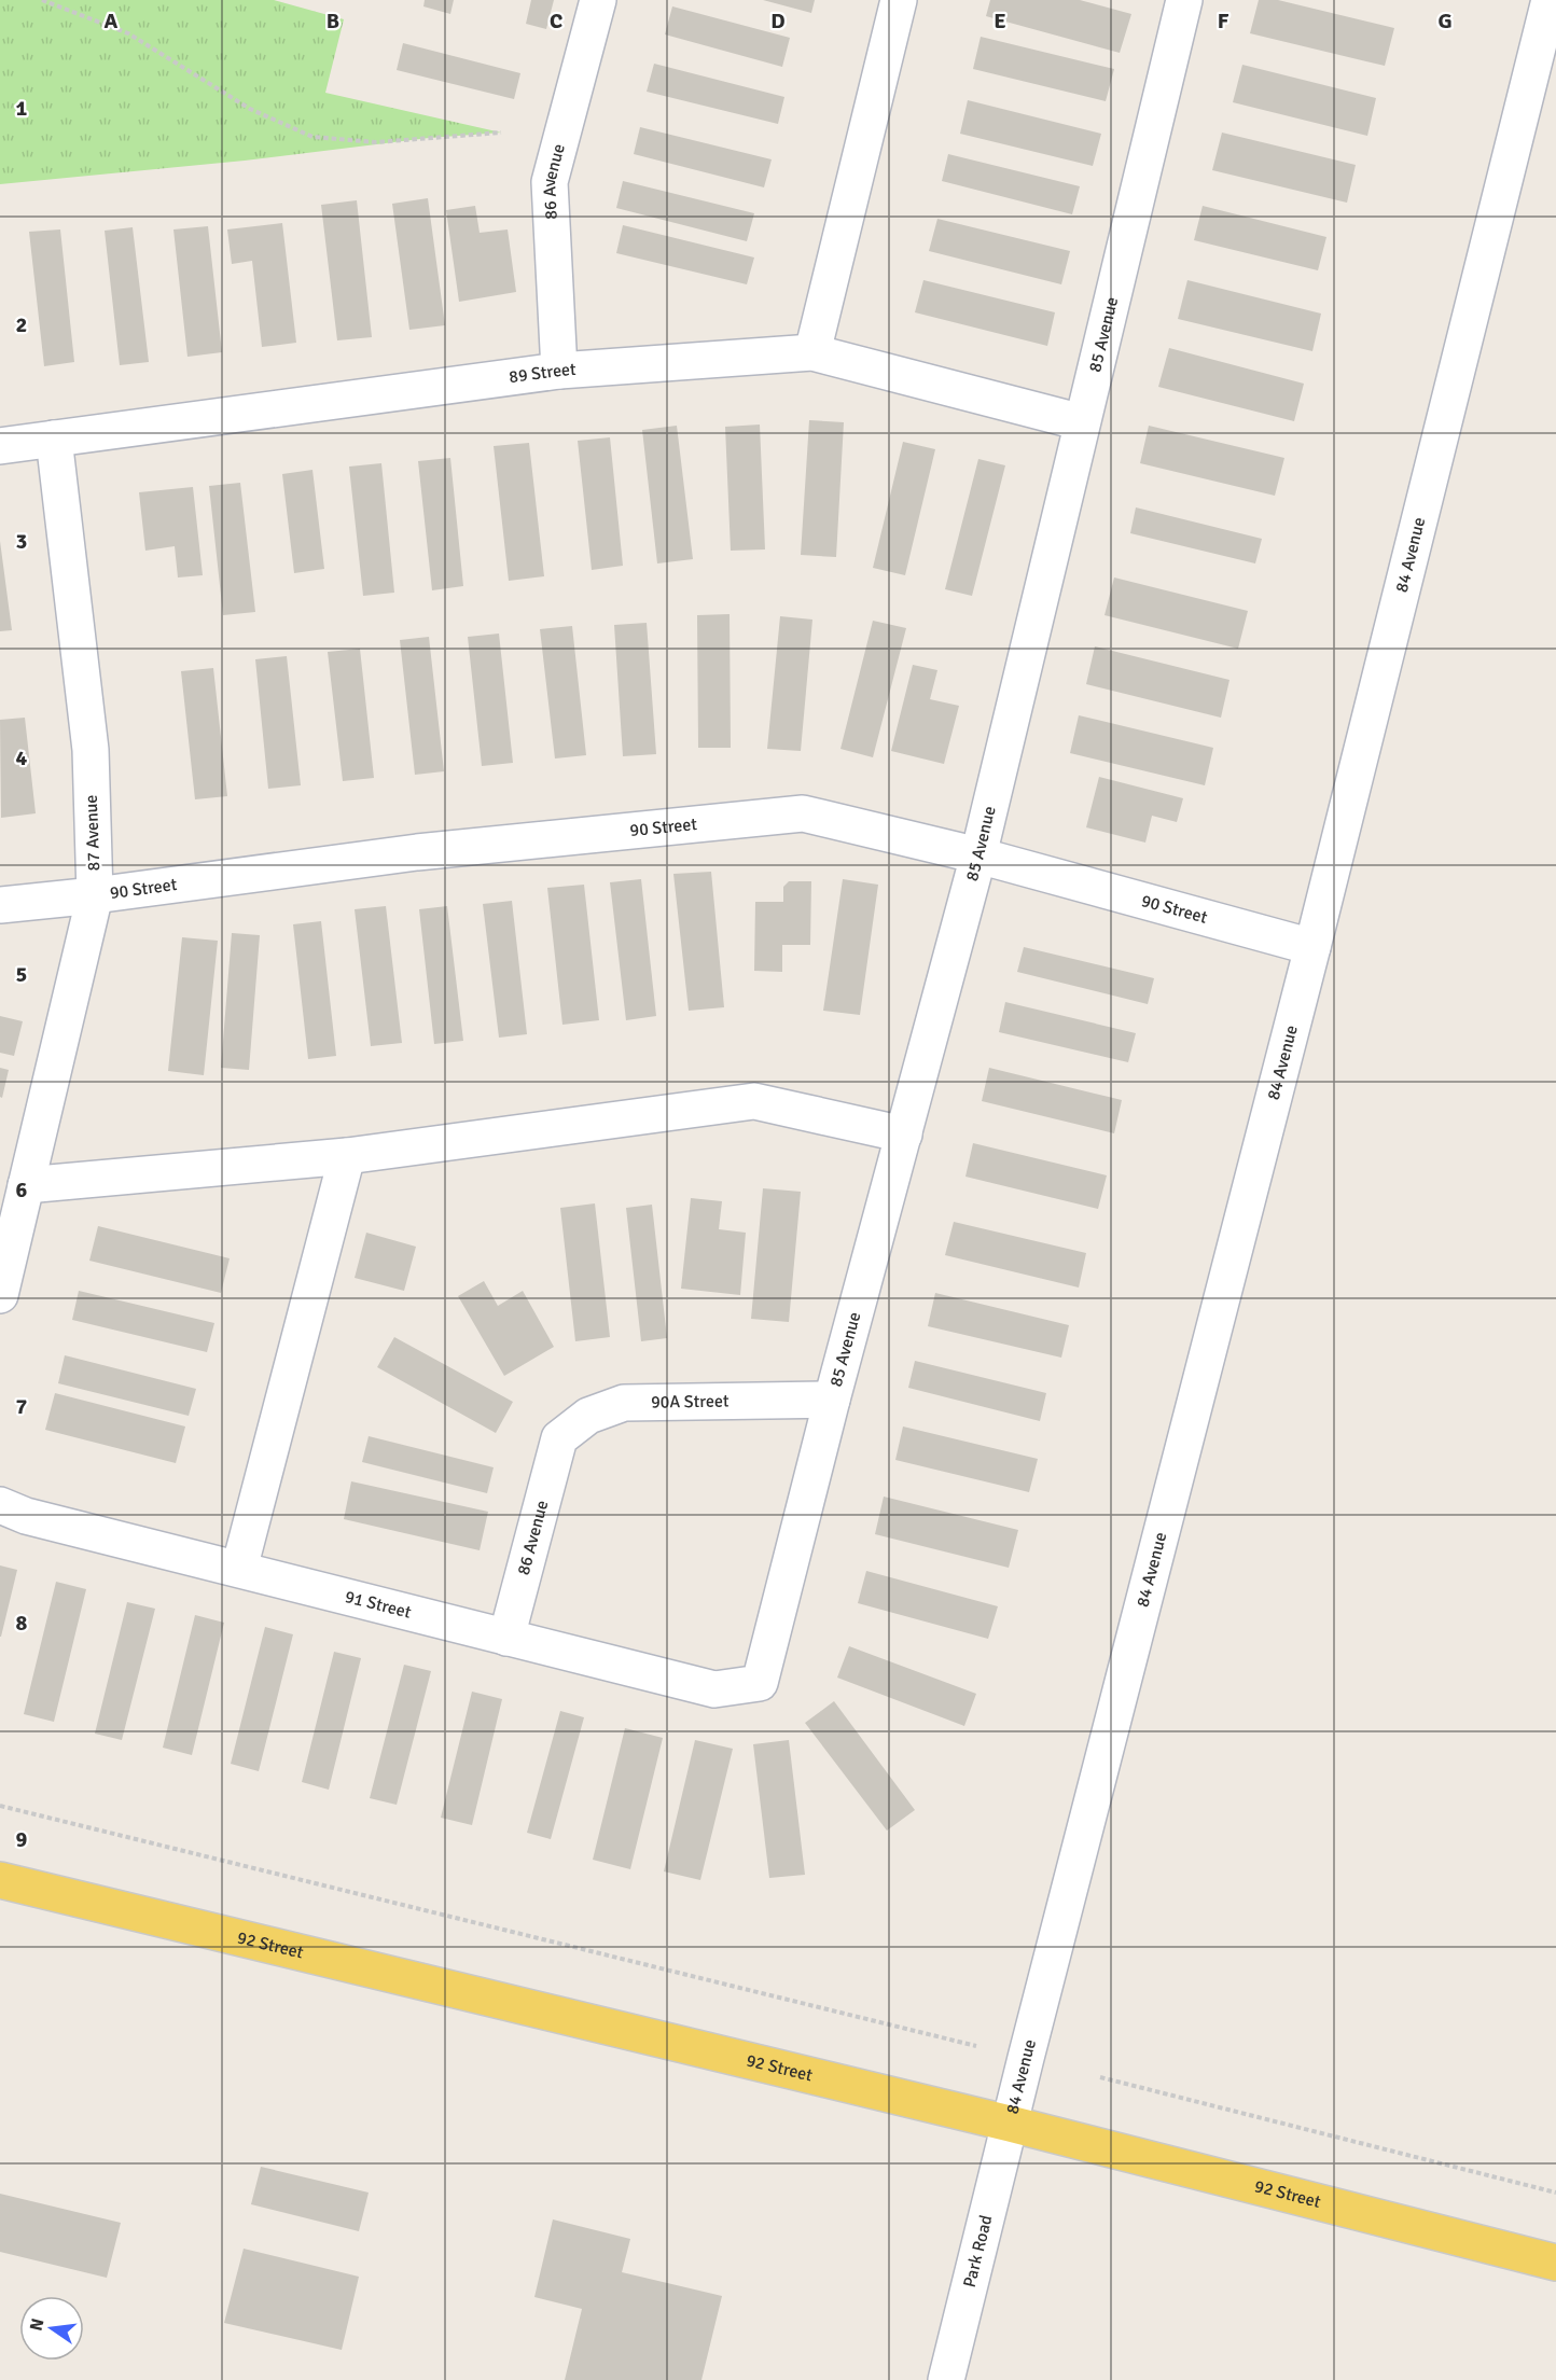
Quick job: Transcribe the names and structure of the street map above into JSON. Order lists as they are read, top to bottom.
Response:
{
  "streets": {
    "main road": ["92 Street"],
    "street": [
      "86 Avenue",
      "85 Avenue",
      "89 Street",
      "84 Avenue",
      "90 Street",
      "87 Avenue",
      "90A Street",
      "91 Street",
      "Park Road"
    ]
  },
  "crossings": [
    ["86 Avenue", "89 Street"],
    ["86 Avenue", "90A Street"],
    ["86 Avenue", "91 Street"],
    ["85 Avenue", "89 Street"],
    ["85 Avenue", "90 Street"],
    ["85 Avenue", "90A Street"],
    ["85 Avenue", "91 Street"],
    ["89 Street", "87 Avenue"],
    ["84 Avenue", "90 Street"],
    ["84 Avenue", "92 Street"],
    ["84 Avenue", "Park Road"],
    ["90 Street", "87 Avenue"],
    ["92 Street", "Park Road"]
  ],
  "north": "left",
  "grid": {
    "columns": [
      "A",
      "B",
      "C",
      "D",
      "E",
      "F",
      "G"
    ],
    "rows": [
      "1",
      "2",
      "3",
      "4",
      "5",
      "6",
      "7",
      "8",
      "9"
    ]
  }
}
